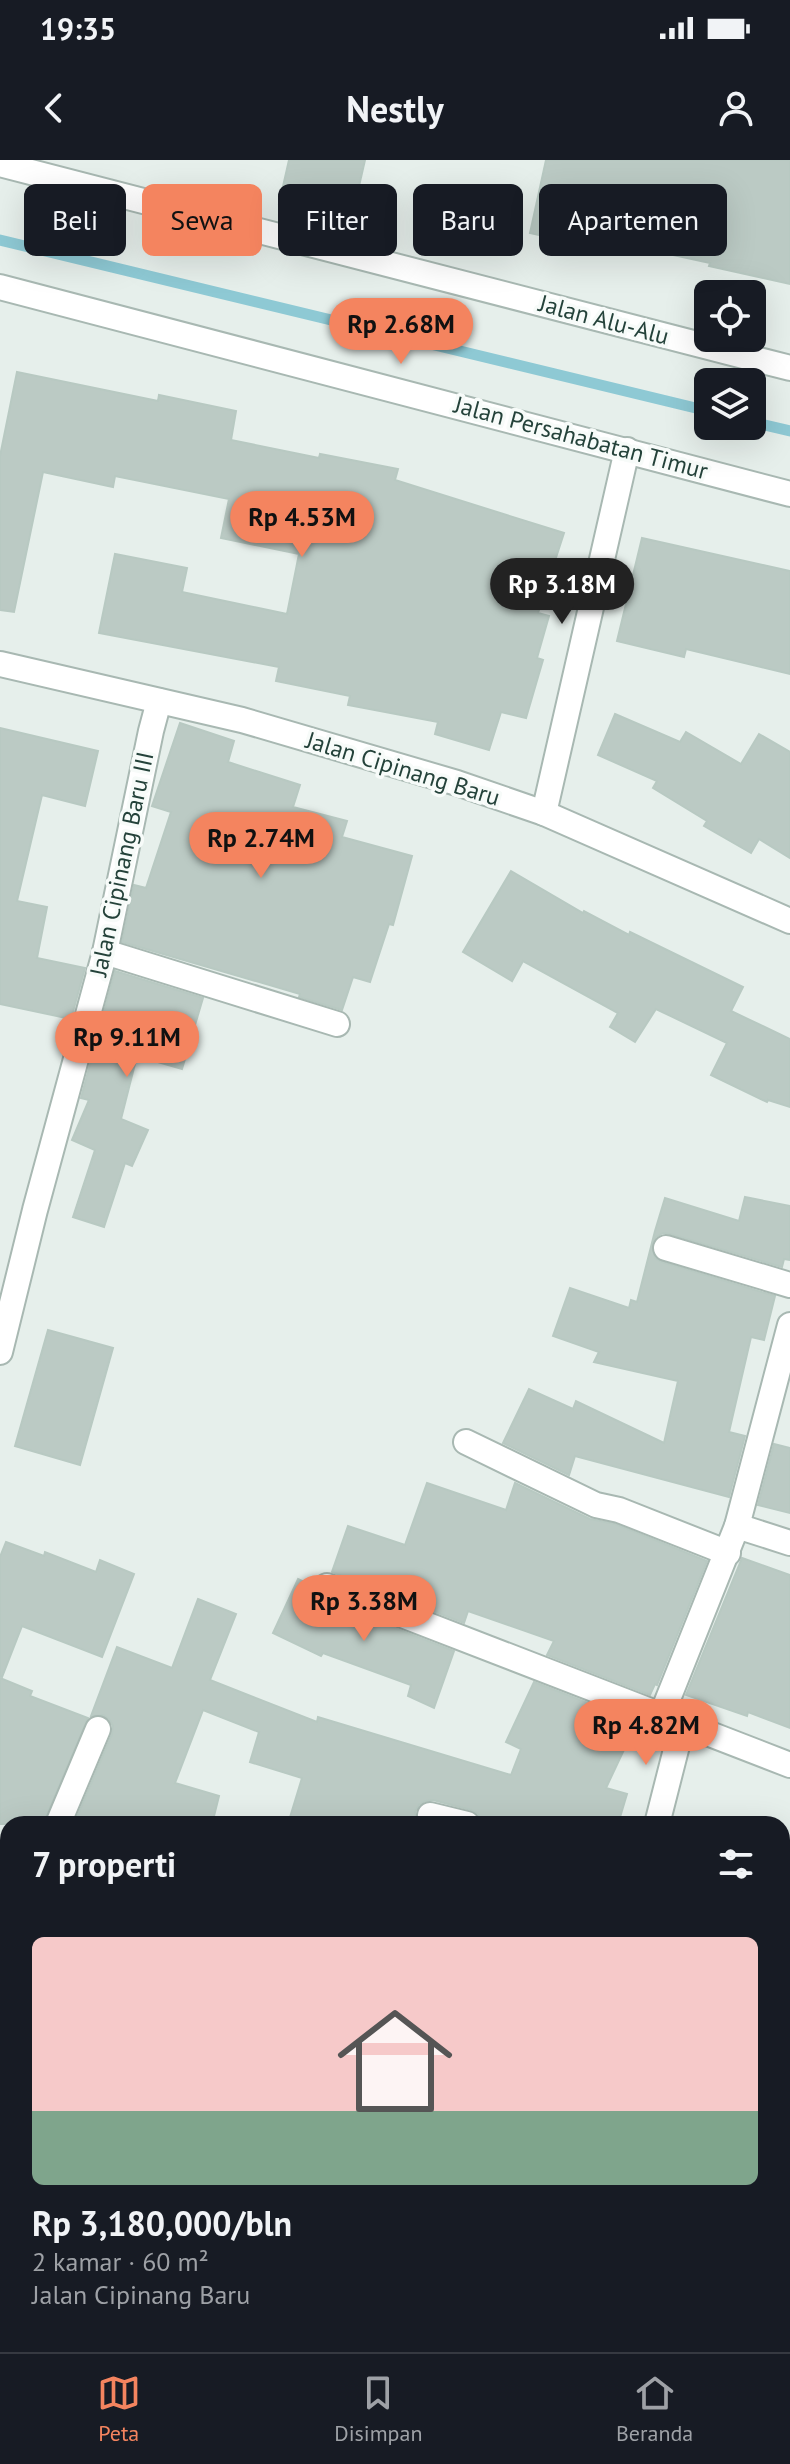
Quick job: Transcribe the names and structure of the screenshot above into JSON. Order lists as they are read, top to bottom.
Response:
{
  "streets": {
    "street": [
      "Jalan Alu-Alu",
      "Jalan Persahabatan Timur",
      "Jalan Cipinang Baru",
      "Jalan Cipinang Baru III"
    ]
  },
  "crossings": [
    ["Jalan Cipinang Baru", "Jalan Cipinang Baru III"]
  ],
  "page": {
    "status": "19:35",
    "header": "Nestly",
    "chip": [
      "Beli",
      "Sewa",
      "Filter",
      "Baru",
      "Apartemen"
    ],
    "price": [
      "Rp 2.68M",
      "Rp 4.53M",
      "Rp 3.18M",
      "Rp 2.74M",
      "Rp 9.11M",
      "Rp 3.38M",
      "Rp 4.82M"
    ],
    "heading": "7 properti",
    "list": [
      {
        "name": "Rp 3,180,000/bln",
        "note": "2 kamar · 60 m² · Jalan Cipinang Baru"
      }
    ],
    "tabs": ["Peta", "Disimpan", "Beranda"]
  }
}
